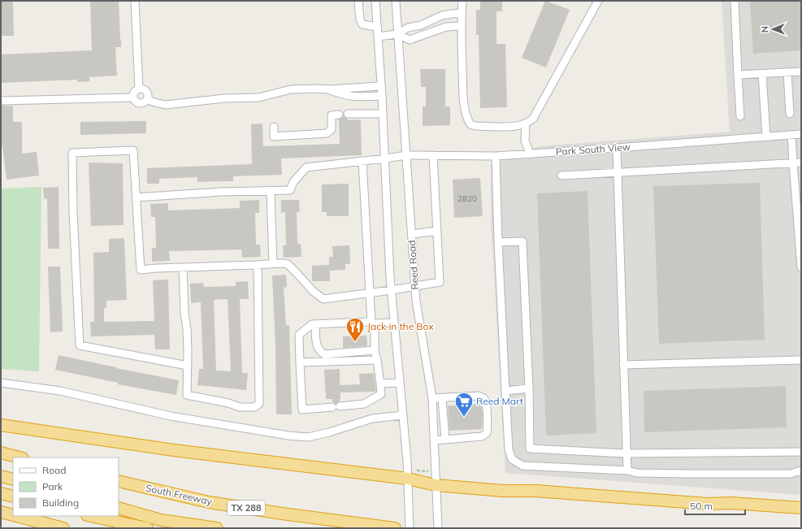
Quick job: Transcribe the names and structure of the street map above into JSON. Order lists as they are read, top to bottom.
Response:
{
  "streets": {
    "highway": ["South Freeway", "TX 288"],
    "street": ["Park South View", "Reed Road"]
  },
  "crossings": [
    ["Park South View", "Reed Road"]
  ],
  "places": {
    "restaurant": ["Jack in the Box"],
    "supermarket": ["Reed Mart"]
  },
  "house_numbers": ["2820"],
  "legend": ["Road", "Park", "Building"],
  "scale_bar": "50 m",
  "north": "left"
}
